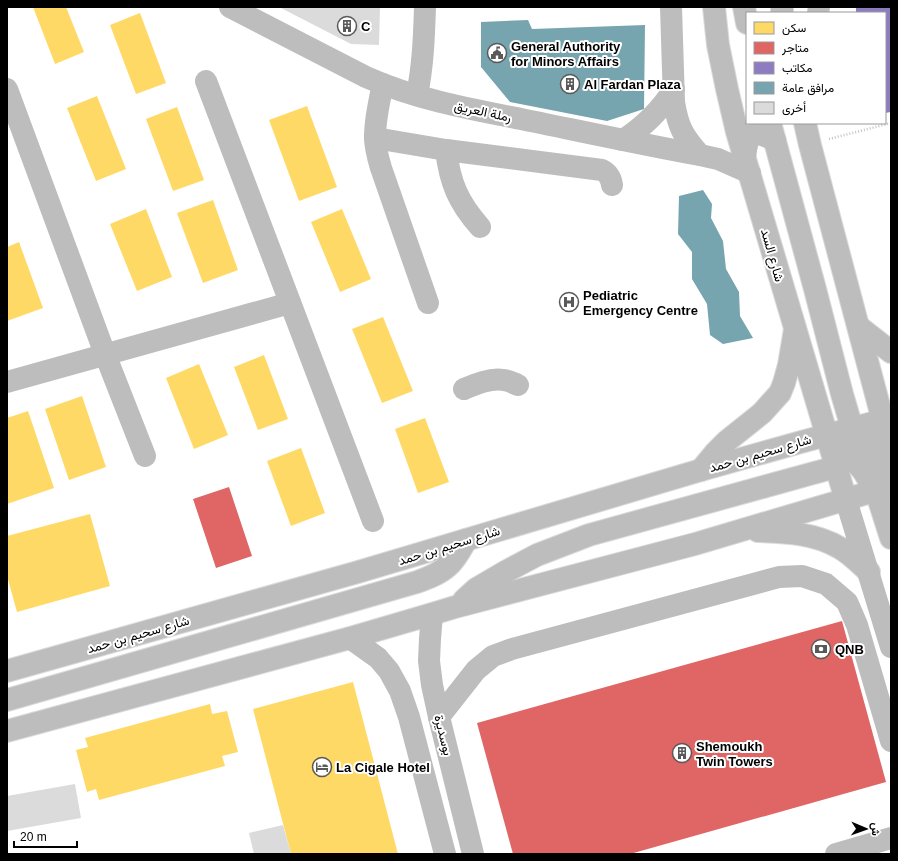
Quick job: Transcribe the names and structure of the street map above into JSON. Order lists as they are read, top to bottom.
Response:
{
  "streets": {
    "main road": [
      "رملة العريق",
      "شارع السد",
      "شارع سحيم بن حمد",
      "بوسديرة"
    ]
  },
  "crossings": [
    ["رملة العريق", "شارع السد"],
    ["شارع السد", "شارع سحيم بن حمد"]
  ],
  "places": {
    "building": ["C", "Al Fardan Plaza", "Shemoukh Twin Towers"],
    "public building": ["General Authority for Minors Affairs"],
    "hospital": ["Pediatric Emergency Centre"],
    "bank": ["QNB"],
    "hotel": ["La Cigale Hotel"]
  },
  "legend": [
    "سكن",
    "متاجر",
    "مكاتب",
    "مرافق عامة",
    "أخرى"
  ],
  "scale_bar": "20 m",
  "north": "right"
}
